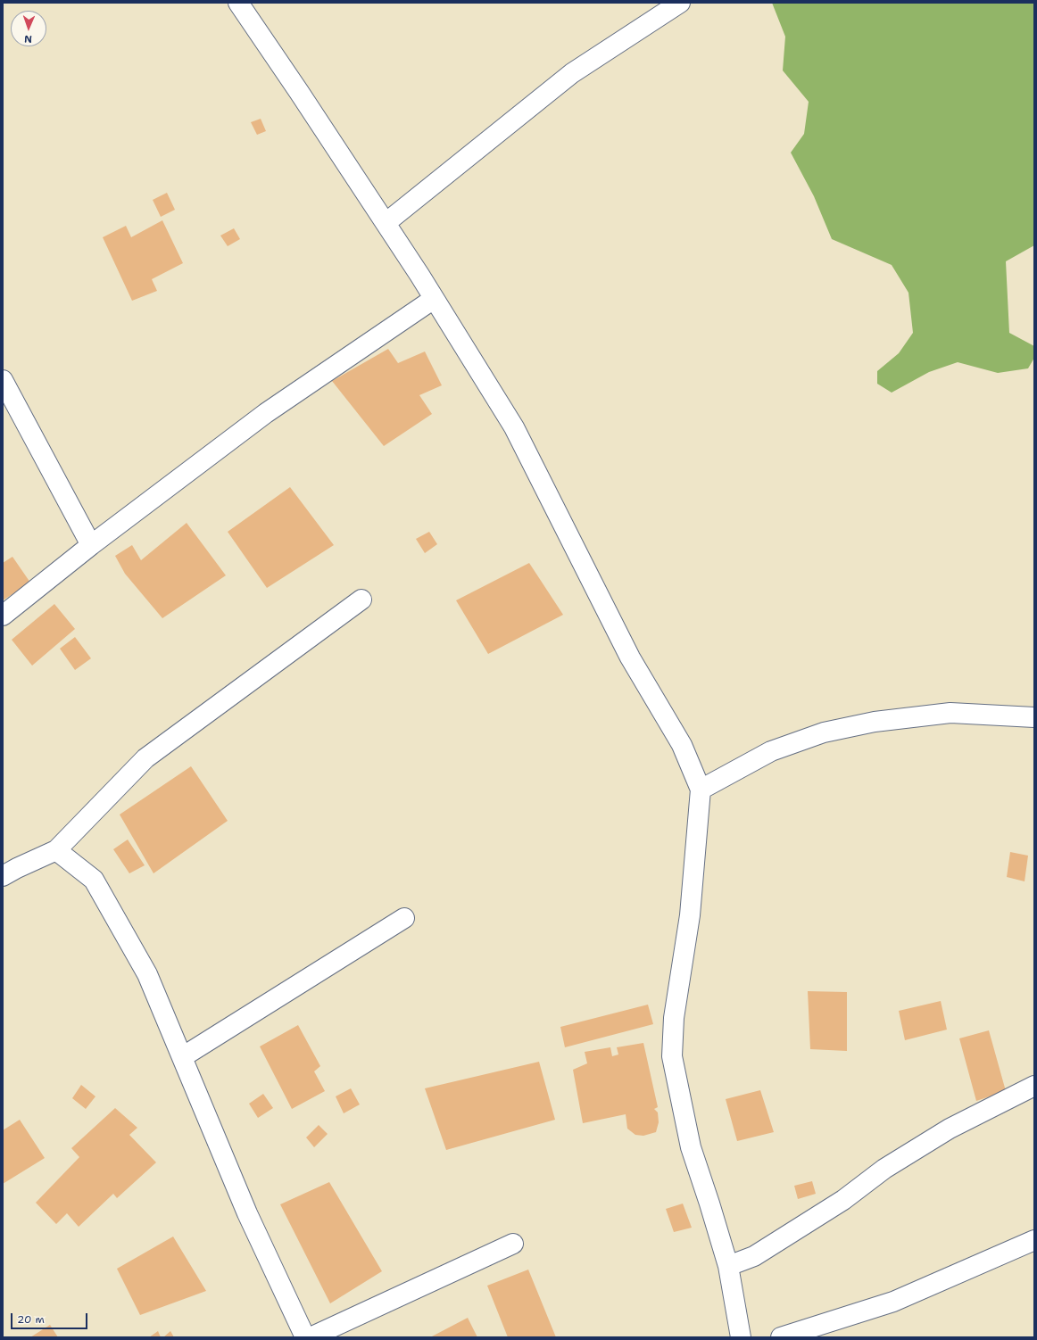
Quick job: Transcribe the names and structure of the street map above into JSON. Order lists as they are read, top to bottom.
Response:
{
  "scale_bar": "20 m",
  "north": "bottom"
}
